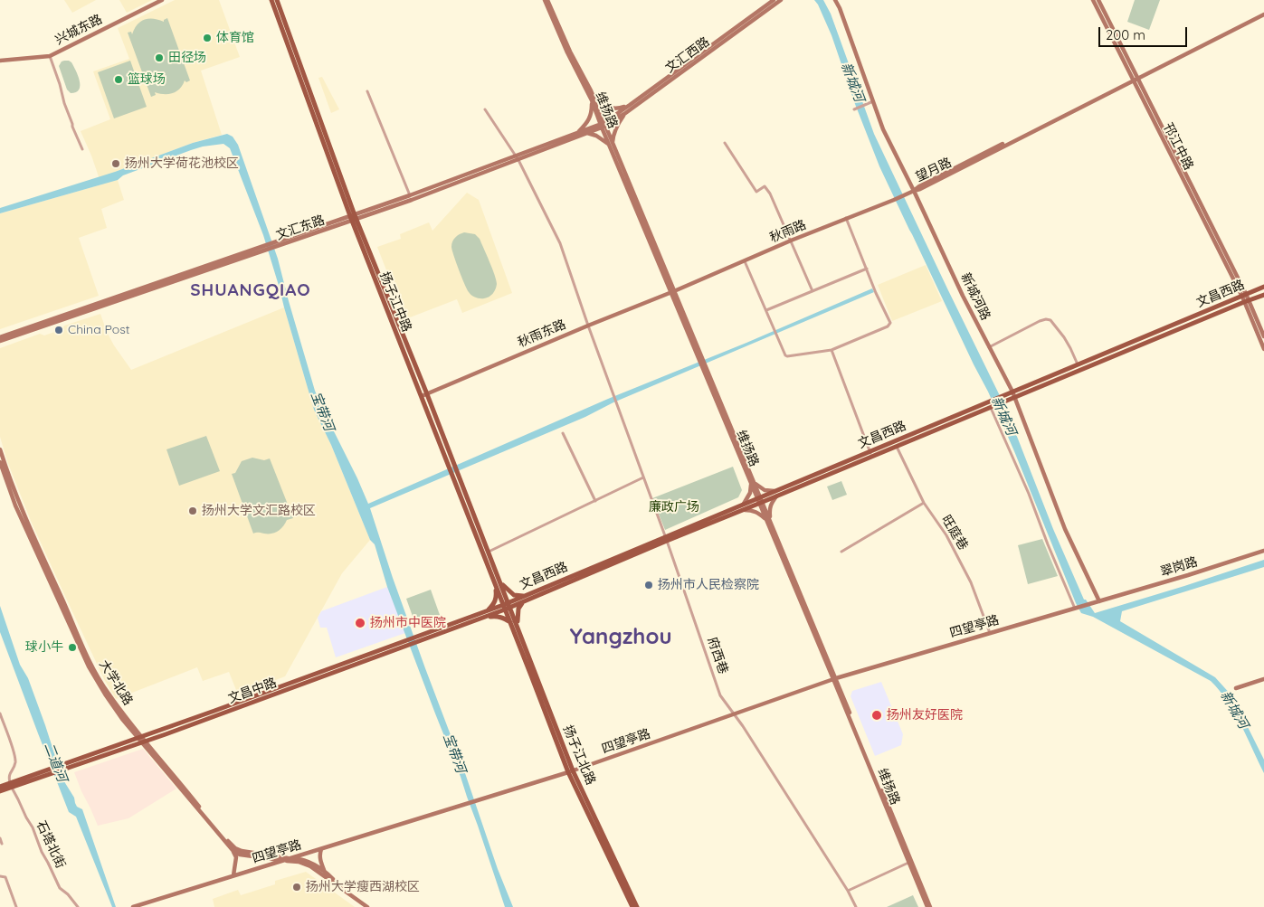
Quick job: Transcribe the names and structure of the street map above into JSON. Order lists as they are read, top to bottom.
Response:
{
  "streets": {
    "main road": [
      "文昌西路",
      "扬子江中路",
      "文昌中路",
      "扬子江北路"
    ],
    "street": [
      "兴城东路",
      "文汇西路",
      "维扬路",
      "邗江中路",
      "望月路",
      "文汇东路",
      "秋雨路",
      "新城河路",
      "秋雨东路",
      "旺庭巷",
      "翠岗路",
      "四望亭路",
      "府西巷",
      "大学北路",
      "石塔北街"
    ]
  },
  "crossings": [
    ["文汇西路", "维扬路"],
    ["文汇西路", "文汇东路"],
    ["维扬路", "文汇东路"],
    ["维扬路", "秋雨路"],
    ["维扬路", "文昌西路"],
    ["维扬路", "秋雨东路"],
    ["维扬路", "四望亭路"],
    ["邗江中路", "望月路"],
    ["邗江中路", "文昌西路"],
    ["望月路", "秋雨路"],
    ["望月路", "新城河路"],
    ["文汇东路", "扬子江中路"],
    ["文汇东路", "府西巷"],
    ["秋雨路", "新城河路"],
    ["秋雨路", "秋雨东路"],
    ["文昌西路", "新城河路"],
    ["文昌西路", "扬子江中路"],
    ["文昌西路", "旺庭巷"],
    ["文昌西路", "府西巷"],
    ["文昌西路", "文昌中路"],
    ["文昌西路", "扬子江北路"],
    ["新城河路", "翠岗路"],
    ["新城河路", "四望亭路"],
    ["扬子江中路", "秋雨东路"],
    ["扬子江中路", "文昌中路"],
    ["扬子江中路", "扬子江北路"],
    ["秋雨东路", "府西巷"],
    ["旺庭巷", "四望亭路"],
    ["翠岗路", "四望亭路"],
    ["四望亭路", "府西巷"],
    ["四望亭路", "大学北路"],
    ["四望亭路", "扬子江北路"],
    ["大学北路", "文昌中路"],
    ["文昌中路", "扬子江北路"],
    ["文昌中路", "石塔北街"]
  ],
  "districts": ["SHUANGQIAO", "Yangzhou"],
  "water": ["新城河", "宝带河", "二道河"],
  "parks": ["廉政广场"],
  "places": [
    "体育馆",
    "田径场",
    "篮球场",
    "扬州大学荷花池校区",
    "China Post",
    "扬州大学文汇路校区",
    "扬州市人民检察院",
    "扬州市中医院",
    "球小牛",
    "扬州友好医院",
    "扬州大学瘦西湖校区"
  ],
  "scale_bar": "200 m"
}
